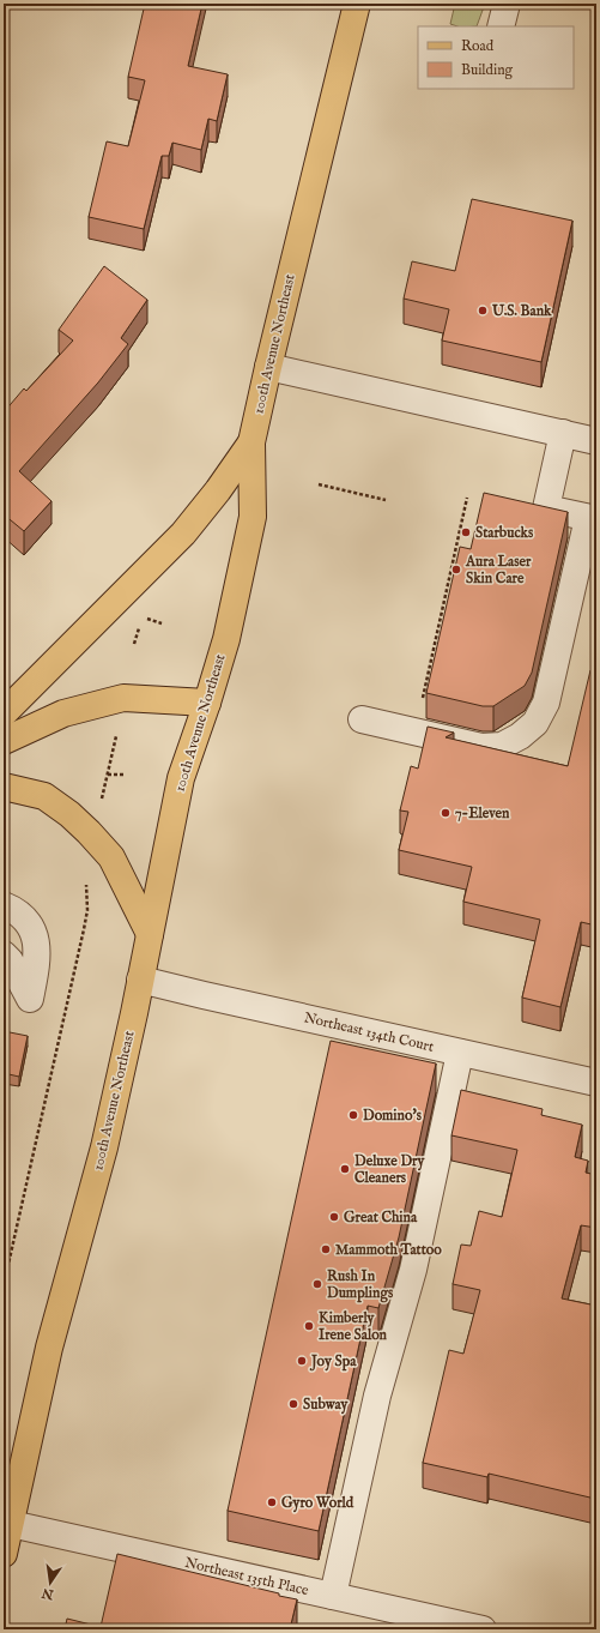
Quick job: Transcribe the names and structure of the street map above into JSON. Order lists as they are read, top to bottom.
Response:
{
  "streets": {
    "main road": ["100th Avenue Northeast"],
    "street": ["Northeast 134th Court", "Northeast 135th Place"]
  },
  "crossings": [
    ["100th Avenue Northeast", "Northeast 134th Court"],
    ["100th Avenue Northeast", "Northeast 135th Place"]
  ],
  "places": [
    "U.S. Bank",
    "Starbucks",
    "Aura Laser Skin Care",
    "7-Eleven",
    "Domino's",
    "Deluxe Dry Cleaners",
    "Great China",
    "Mammoth Tattoo",
    "Rush In Dumplings",
    "Kimberly Irene Salon",
    "Joy Spa",
    "Subway",
    "Gyro World"
  ],
  "legend": ["Road", "Building"],
  "north": "bottom"
}
